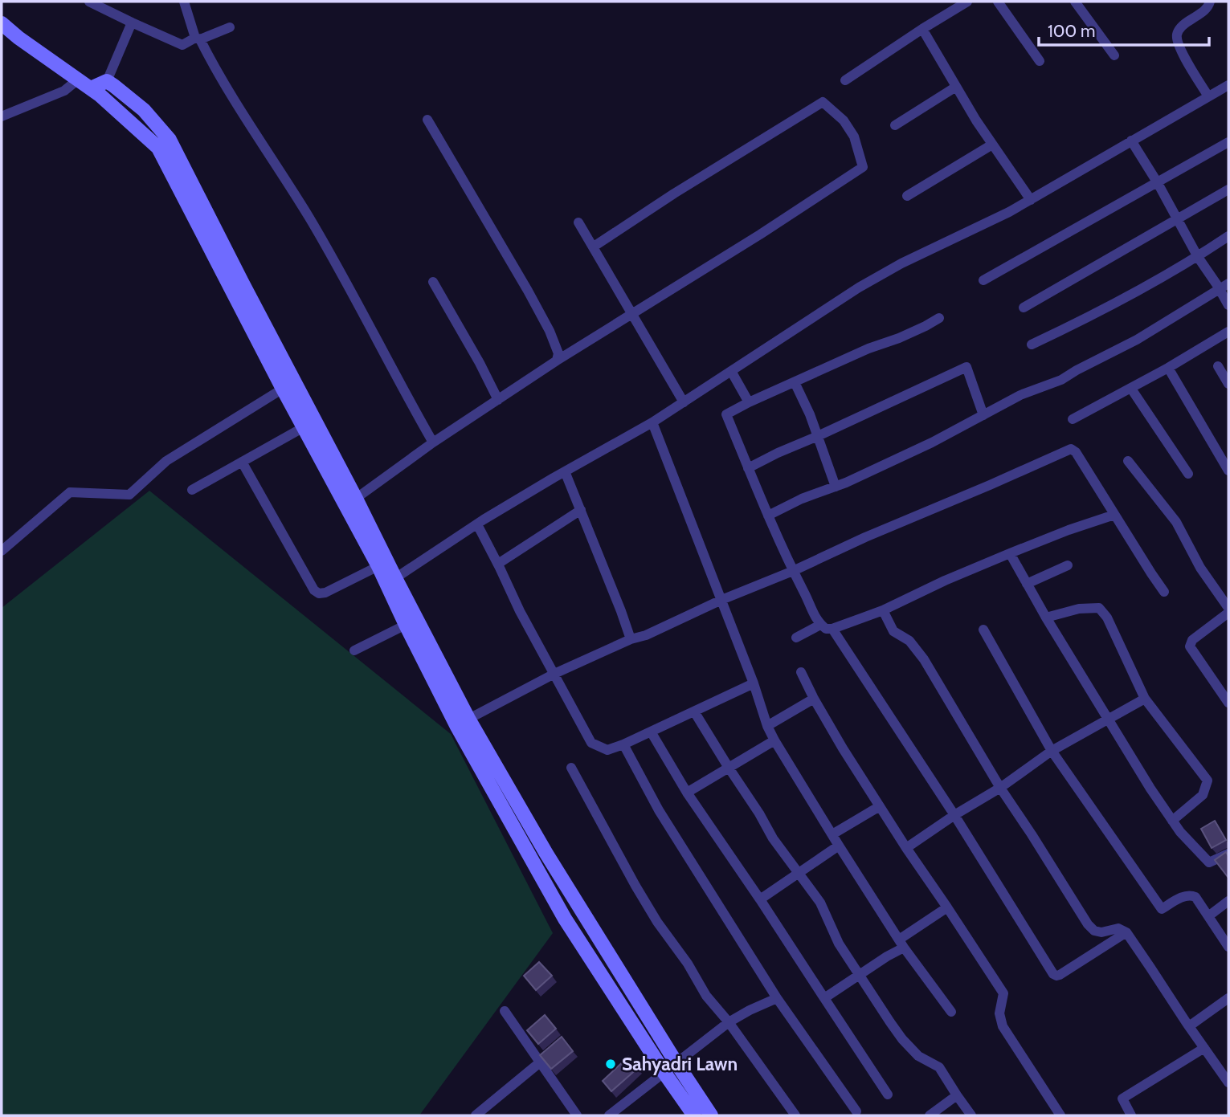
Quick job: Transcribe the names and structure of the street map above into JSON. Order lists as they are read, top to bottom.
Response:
{
  "places": ["Sahyadri Lawn"],
  "scale_bar": "100 m"
}
